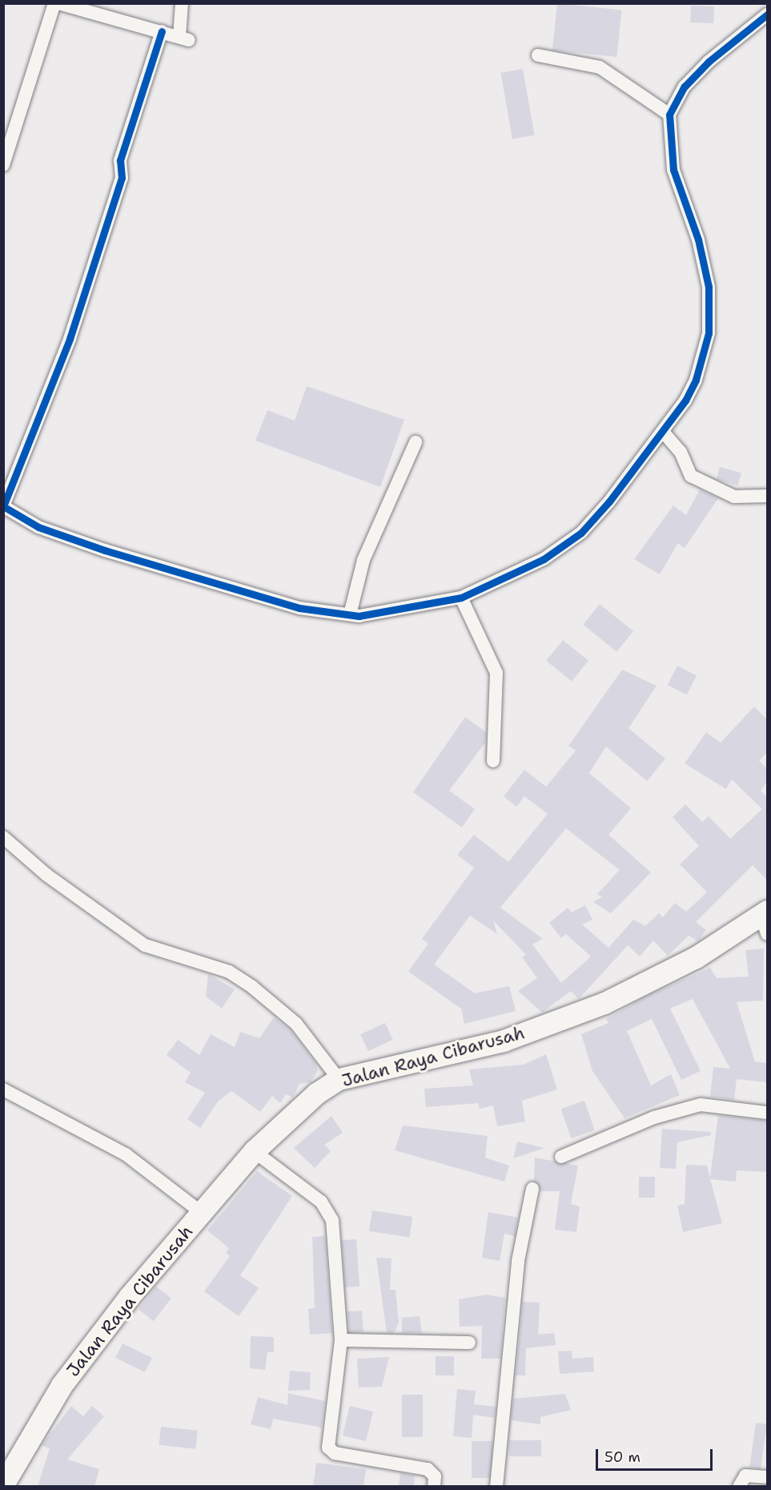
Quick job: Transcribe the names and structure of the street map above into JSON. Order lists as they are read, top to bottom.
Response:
{
  "streets": {
    "main road": ["Jalan Raya Cibarusah"]
  },
  "scale_bar": "50 m"
}
